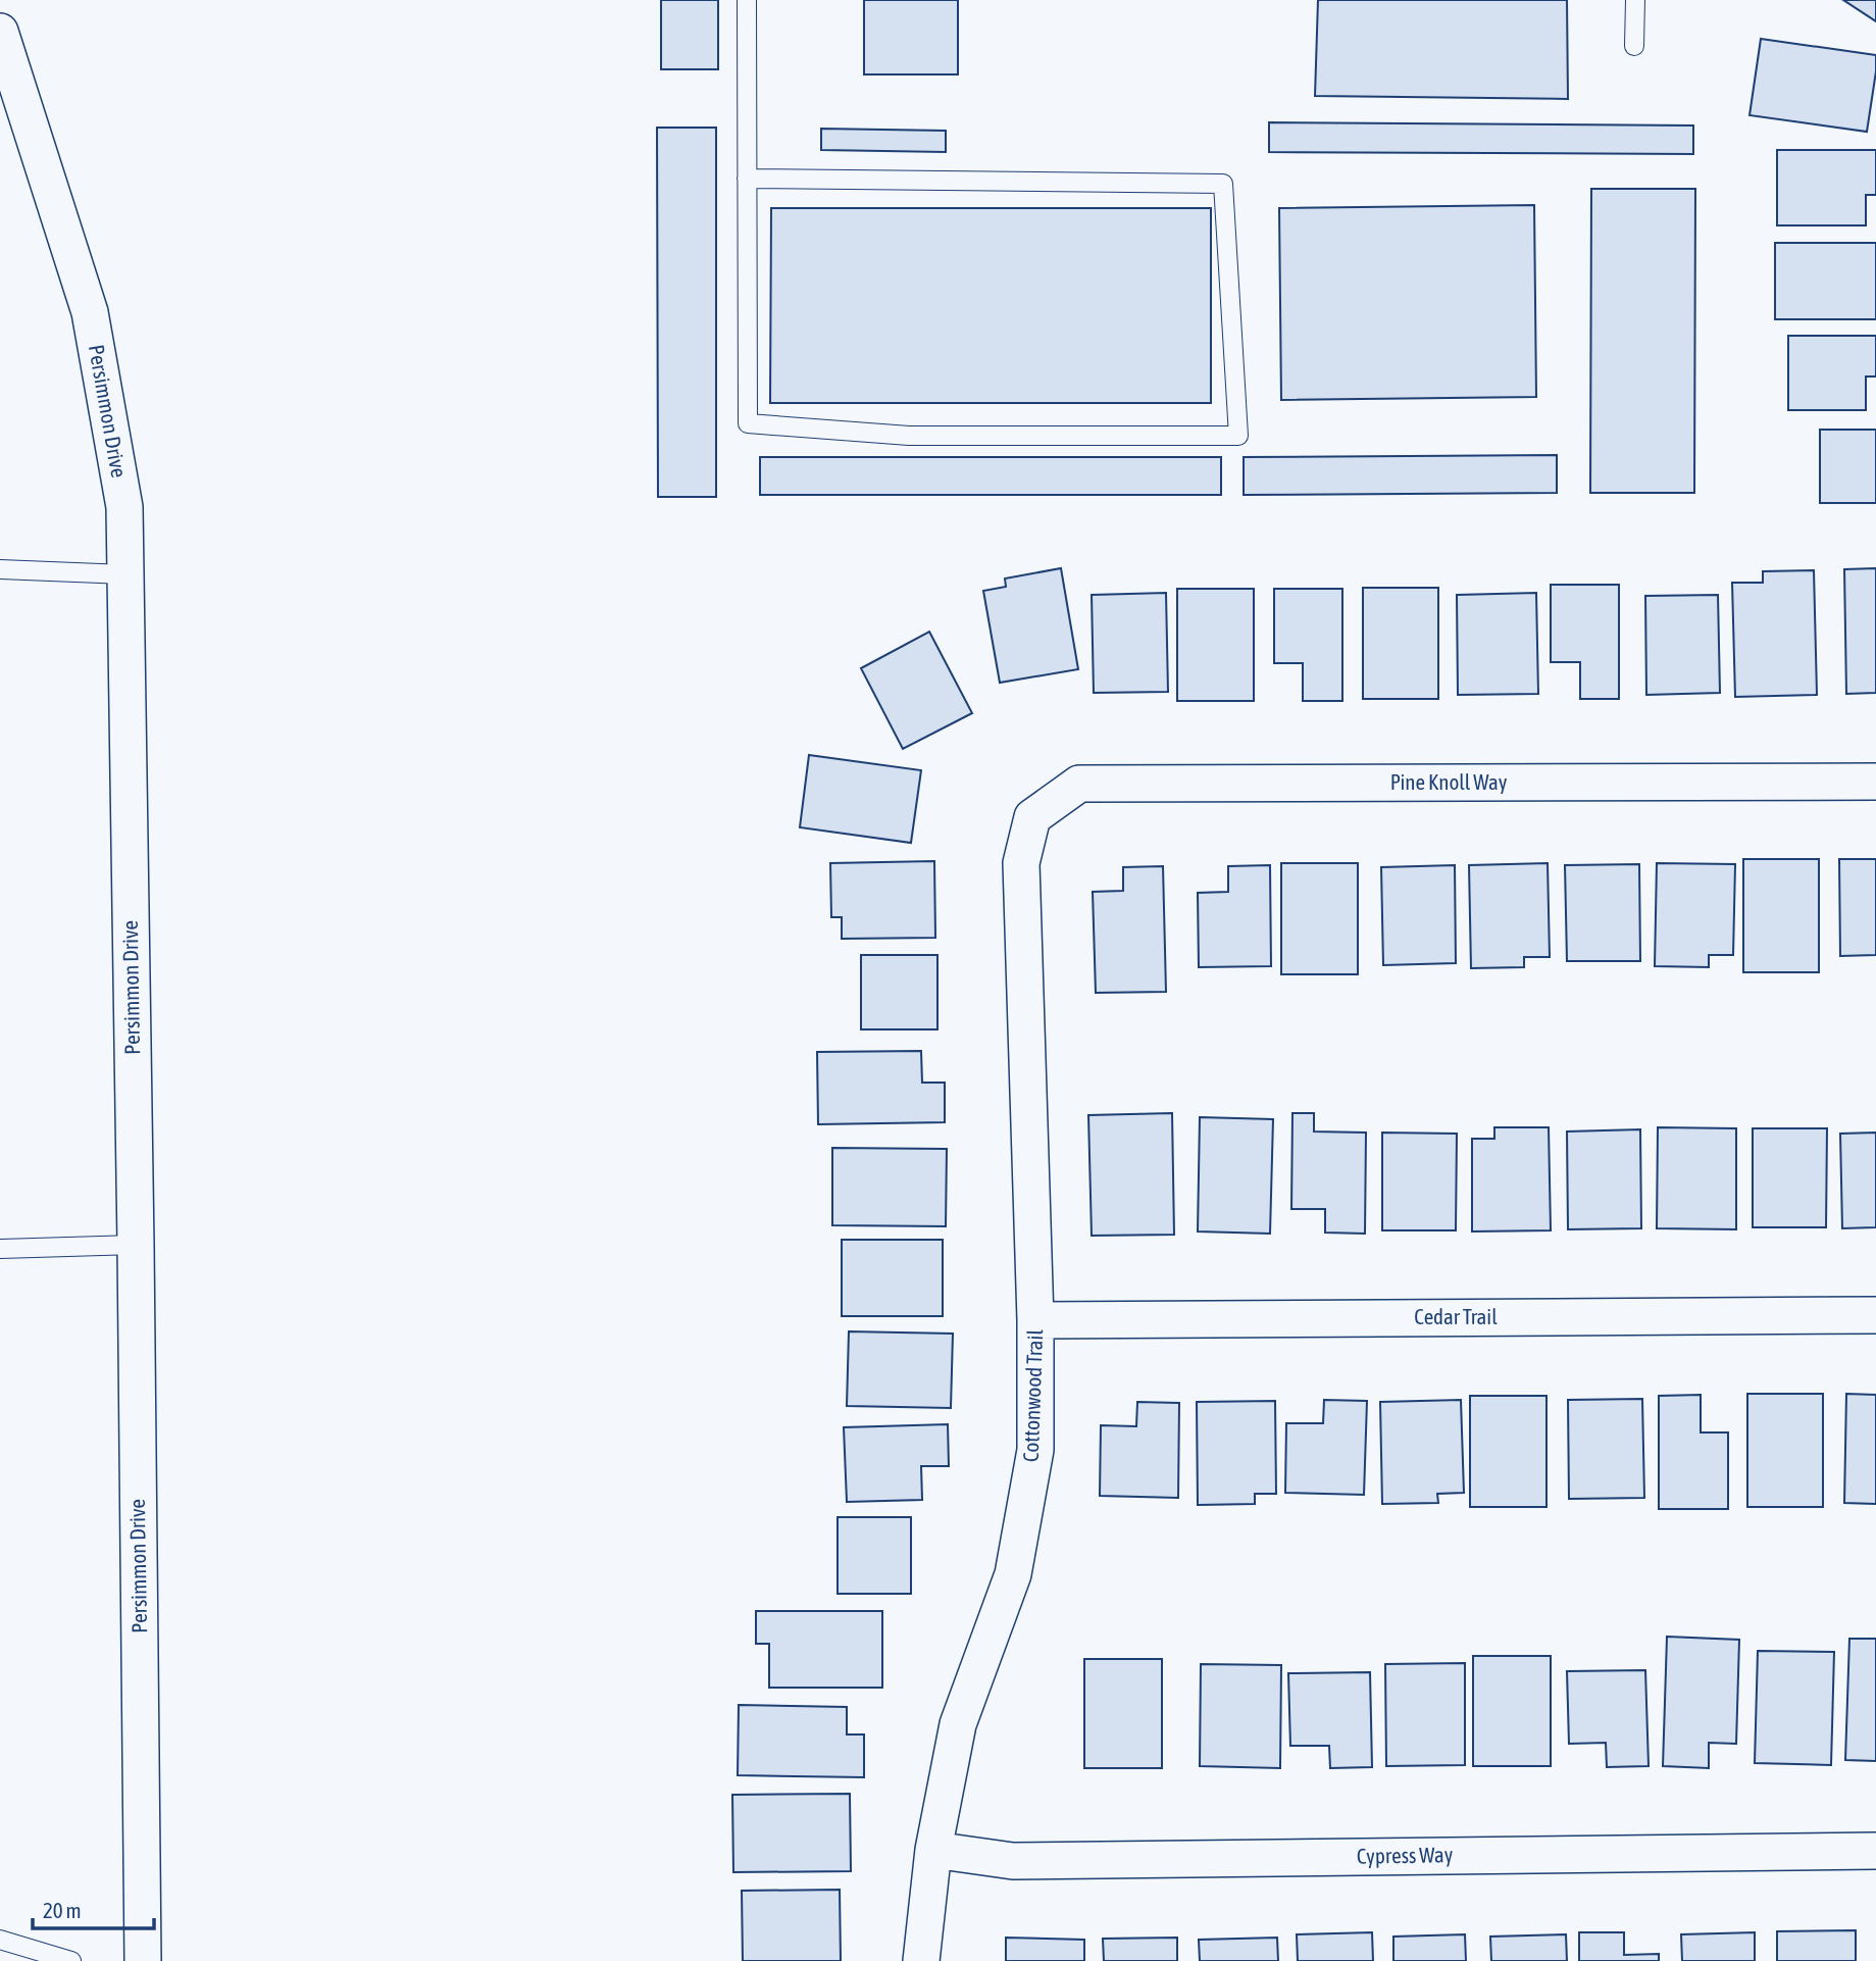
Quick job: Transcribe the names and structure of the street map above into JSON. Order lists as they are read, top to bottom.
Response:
{
  "streets": {
    "street": [
      "Persimmon Drive",
      "Pine Knoll Way",
      "Cedar Trail",
      "Cottonwood Trail",
      "Cypress Way"
    ]
  },
  "crossings": [
    ["Pine Knoll Way", "Cottonwood Trail"],
    ["Cedar Trail", "Cottonwood Trail"],
    ["Cottonwood Trail", "Cypress Way"]
  ],
  "scale_bar": "20 m"
}
